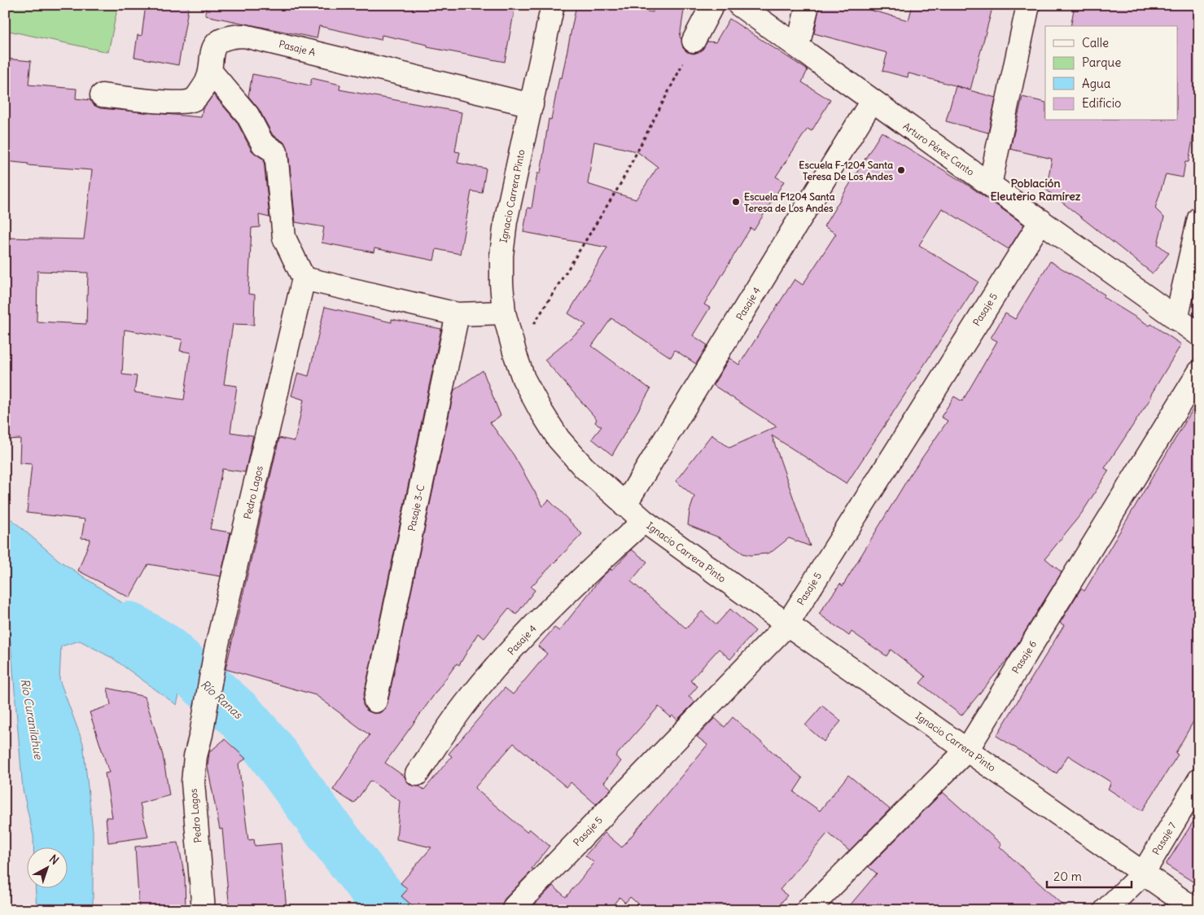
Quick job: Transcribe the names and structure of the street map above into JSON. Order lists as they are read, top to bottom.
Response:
{
  "streets": {
    "street": [
      "Pasaje A",
      "Arturo Pérez Canto",
      "Ignacio Carrera Pinto",
      "Pasaje 4",
      "Pasaje 5",
      "Pedro Lagos",
      "Pasaje 3-C",
      "Pasaje 6",
      "Pasaje 7"
    ]
  },
  "crossings": [
    ["Pasaje A", "Ignacio Carrera Pinto"],
    ["Arturo Pérez Canto", "Pasaje 4"],
    ["Arturo Pérez Canto", "Pasaje 5"],
    ["Ignacio Carrera Pinto", "Pasaje 4"],
    ["Ignacio Carrera Pinto", "Pasaje 5"],
    ["Ignacio Carrera Pinto", "Pasaje 6"],
    ["Ignacio Carrera Pinto", "Pasaje 7"]
  ],
  "districts": ["Población Eleuterio Ramírez"],
  "water": ["Río Ranas", "Río Curanilahue"],
  "places": ["Escuela F-1204 Santa Teresa De Los Andes", "Escuela F1204 Santa Teresa de Los Andes"],
  "legend": [
    "Calle",
    "Parque",
    "Agua",
    "Edificio"
  ],
  "scale_bar": "20 m",
  "north": "top right"
}
